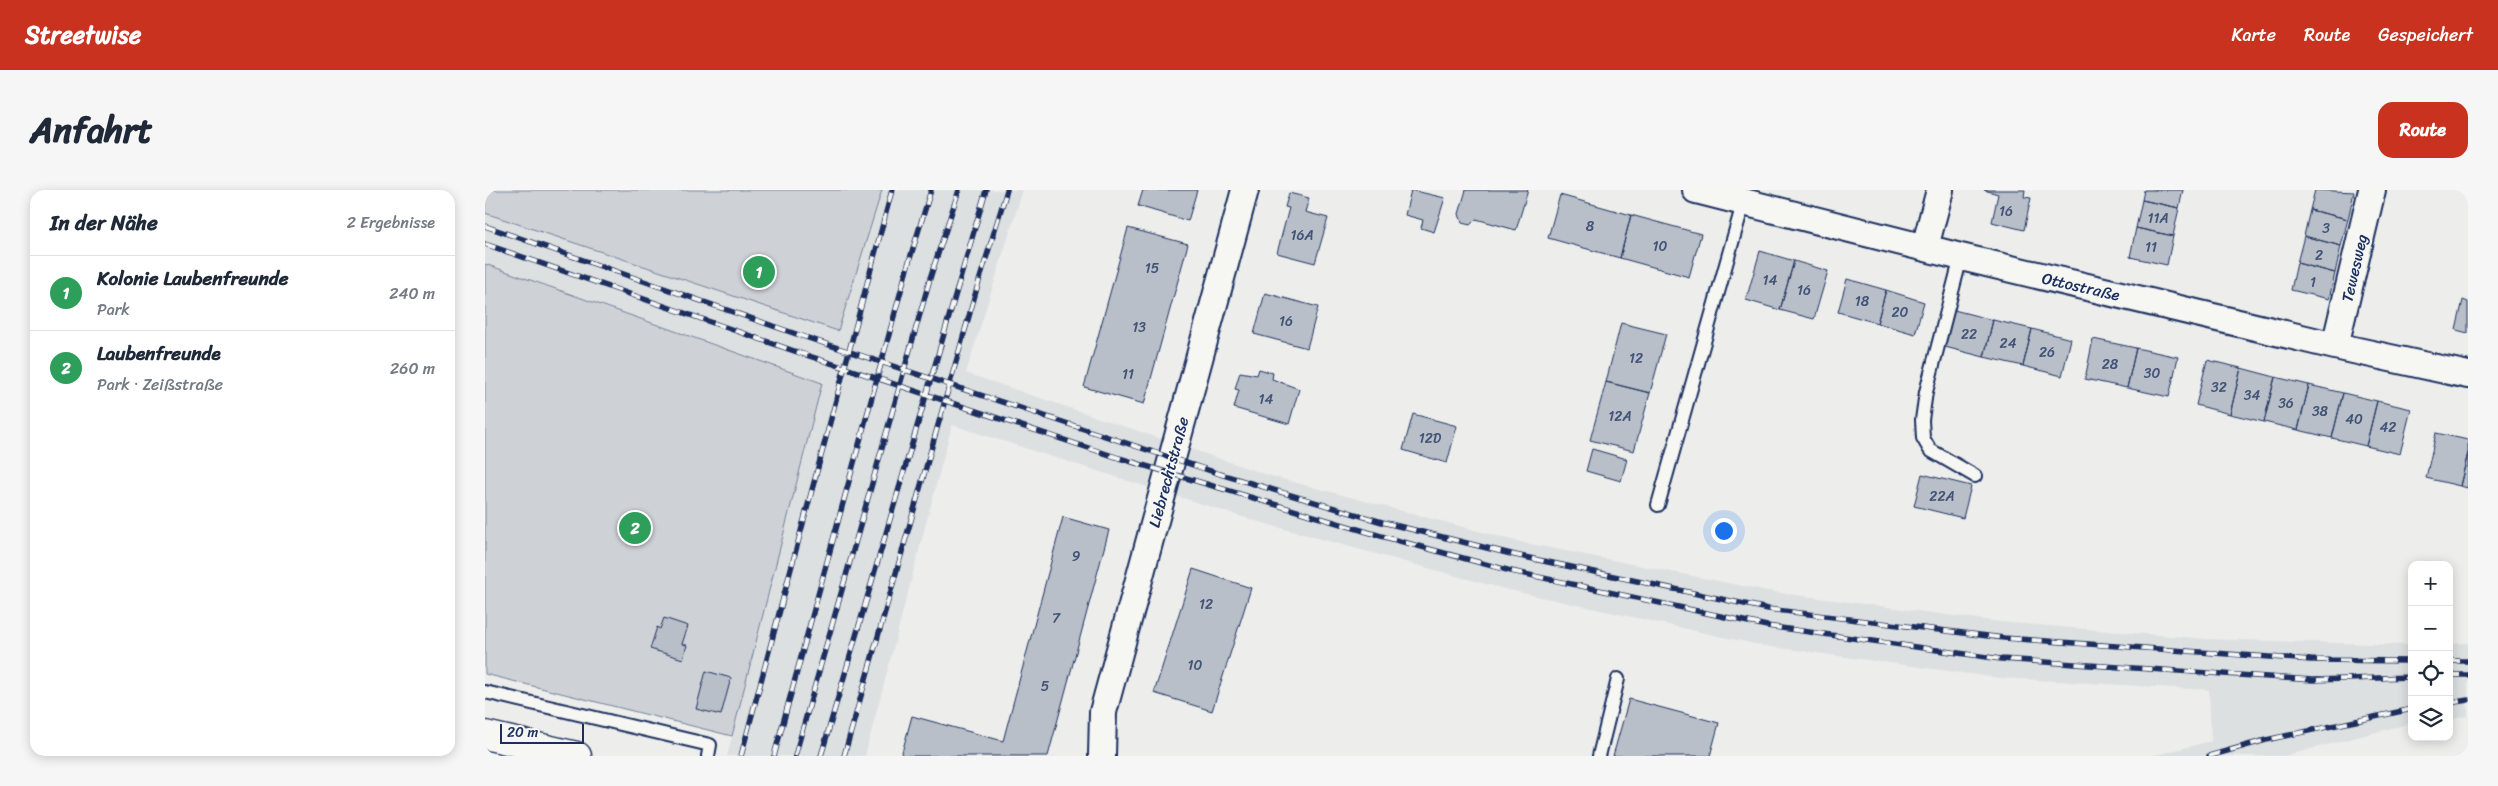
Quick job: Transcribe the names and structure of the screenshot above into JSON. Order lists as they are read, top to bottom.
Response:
{
  "streets": {
    "street": ["Tewesweg", "Ottostraße", "Liebrechtstraße"]
  },
  "crossings": [
    ["Tewesweg", "Ottostraße"]
  ],
  "house_numbers": [
    "16",
    "11A",
    "8",
    "3",
    "16A",
    "10",
    "11",
    "2",
    "15",
    "14",
    "1",
    "16",
    "18",
    "20",
    "16",
    "13",
    "22",
    "24",
    "26",
    "12",
    "28",
    "30",
    "11",
    "32",
    "34",
    "14",
    "36",
    "38",
    "12A",
    "40",
    "42",
    "12D",
    "22A",
    "9",
    "12",
    "7",
    "10",
    "5"
  ],
  "scale_bar": "20 m",
  "page": {
    "header": "Streetwise",
    "nav": ["Karte", "Route", "Gespeichert"],
    "title": "Anfahrt",
    "buttons": "Route",
    "heading": ["In der Nähe", "2 Ergebnisse"],
    "pins": ["1", "2"],
    "list": [
      {
        "mark": "1",
        "name": "Kolonie Laubenfreunde",
        "note": "Park",
        "value": "240 m"
      },
      {
        "mark": "2",
        "name": "Laubenfreunde",
        "note": "Park · Zeißstraße",
        "value": "260 m"
      }
    ],
    "map_buttons": ["+", "−"],
    "scale": "20 m"
  }
}
